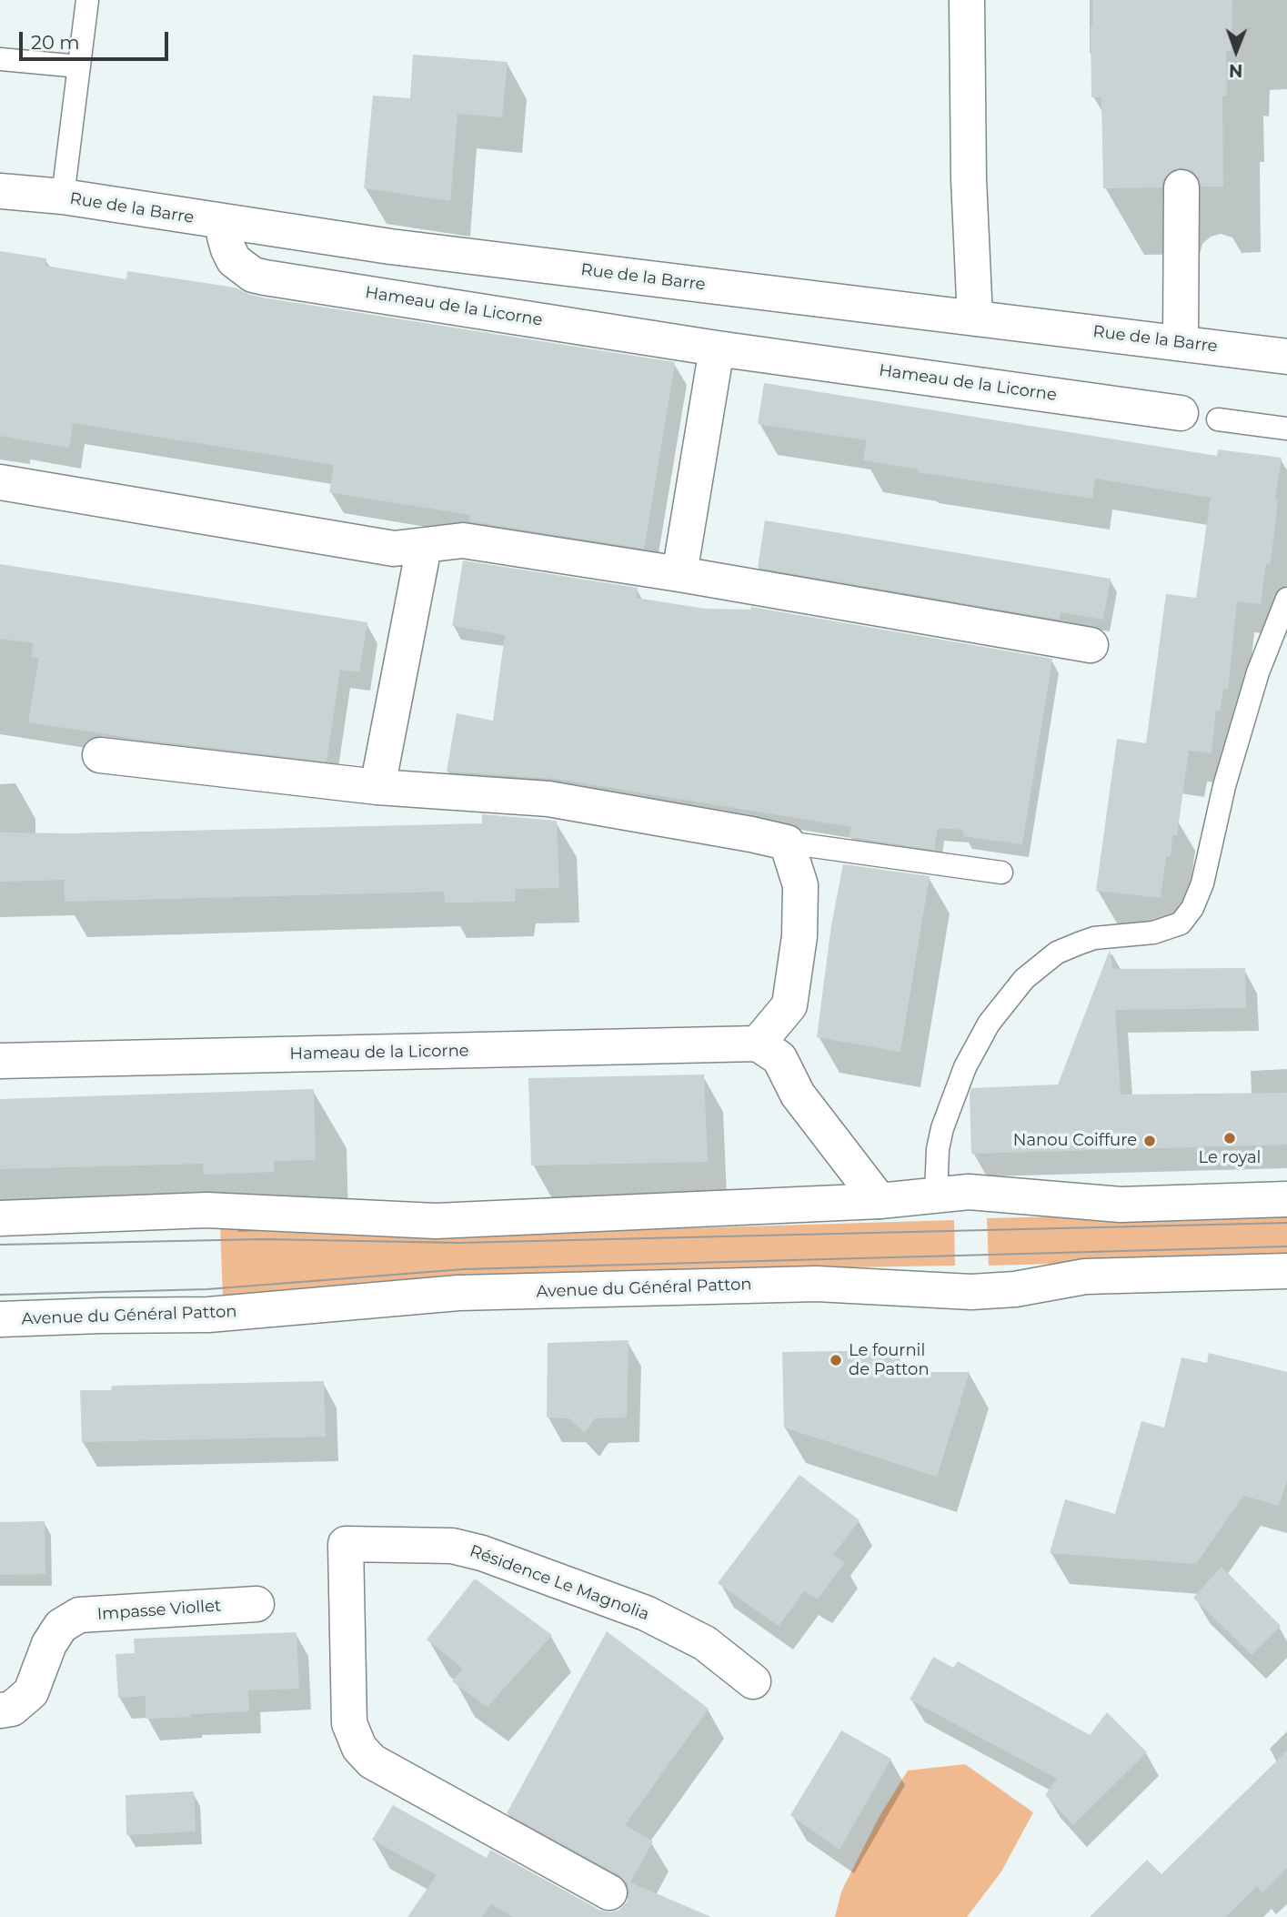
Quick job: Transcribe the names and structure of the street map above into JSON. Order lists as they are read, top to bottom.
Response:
{
  "streets": {
    "street": [
      "Rue de la Barre",
      "Hameau de la Licorne",
      "Avenue du Général Patton",
      "Résidence Le Magnolia",
      "Impasse Viollet"
    ]
  },
  "crossings": [
    ["Rue de la Barre", "Hameau de la Licorne"]
  ],
  "places": ["Le royal", "Nanou Coiffure", "Le fournil de Patton"],
  "scale_bar": "20 m",
  "north": "bottom"
}
